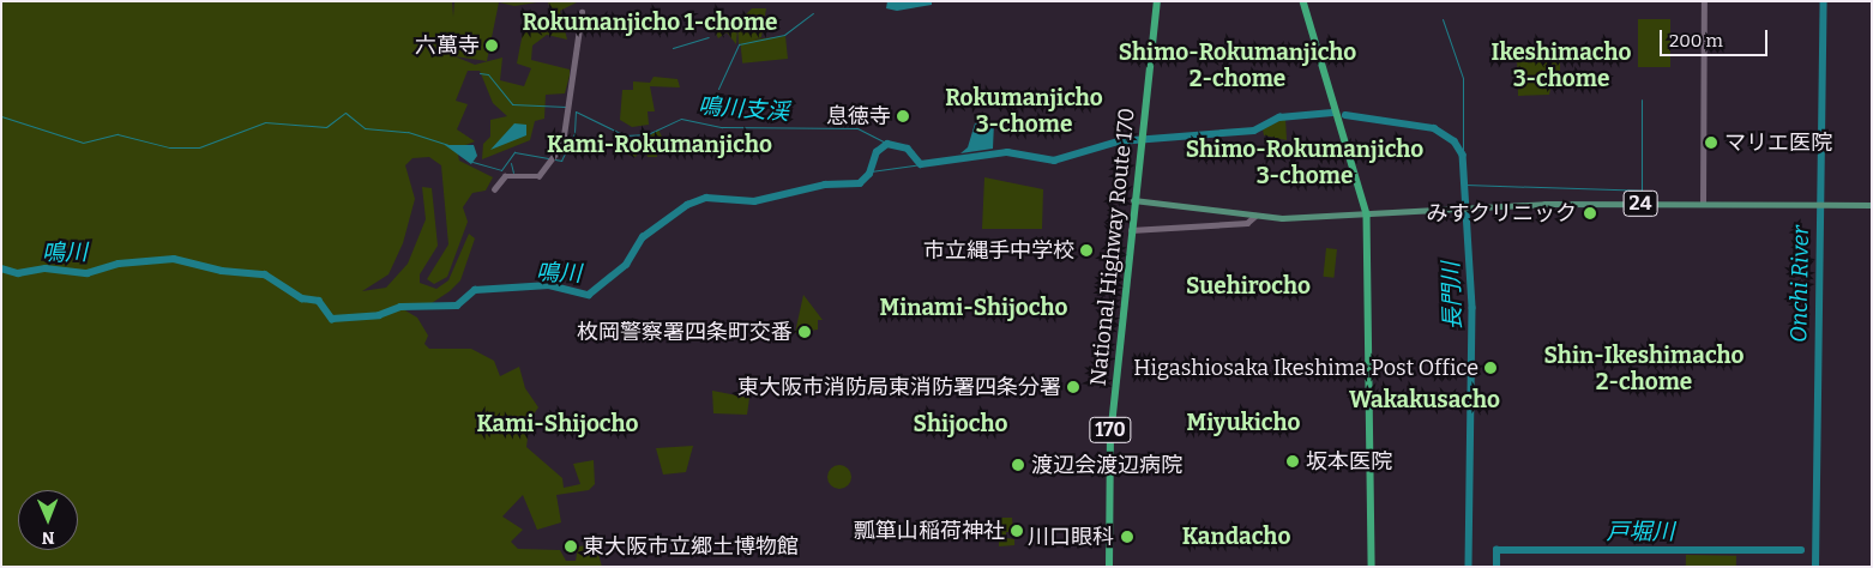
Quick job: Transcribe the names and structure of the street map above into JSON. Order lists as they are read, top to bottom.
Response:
{
  "streets": {
    "highway": ["National Highway Route 170", "170"],
    "main road": ["24"]
  },
  "crossings": [
    ["24", "National Highway Route 170"]
  ],
  "districts": [
    "Rokumanjicho 1-chome",
    "Shimo-Rokumanjicho 2-chome",
    "Ikeshimacho 3-chome",
    "Rokumanjicho 3-chome",
    "Kami-Rokumanjicho",
    "Shimo-Rokumanjicho 3-chome",
    "Suehirocho",
    "Minami-Shijocho",
    "Shin-Ikeshimacho 2-chome",
    "Wakakusacho",
    "Miyukicho",
    "Kami-Shijocho",
    "Shijocho",
    "Kandacho"
  ],
  "water": [
    "鳴川支渓",
    "鳴川",
    "Onchi River",
    "長門川",
    "戸堀川"
  ],
  "places": [
    "六萬寺",
    "息徳寺",
    "マリエ医院",
    "みすクリニック",
    "市立縄手中学校",
    "枚岡警察署四条町交番",
    "Higashiosaka Ikeshima Post Office",
    "東大阪市消防局東消防署四条分署",
    "坂本医院",
    "渡辺会渡辺病院",
    "瓢箪山稲荷神社",
    "川口眼科",
    "東大阪市立郷土博物館"
  ],
  "scale_bar": "200 m",
  "north": "bottom"
}
